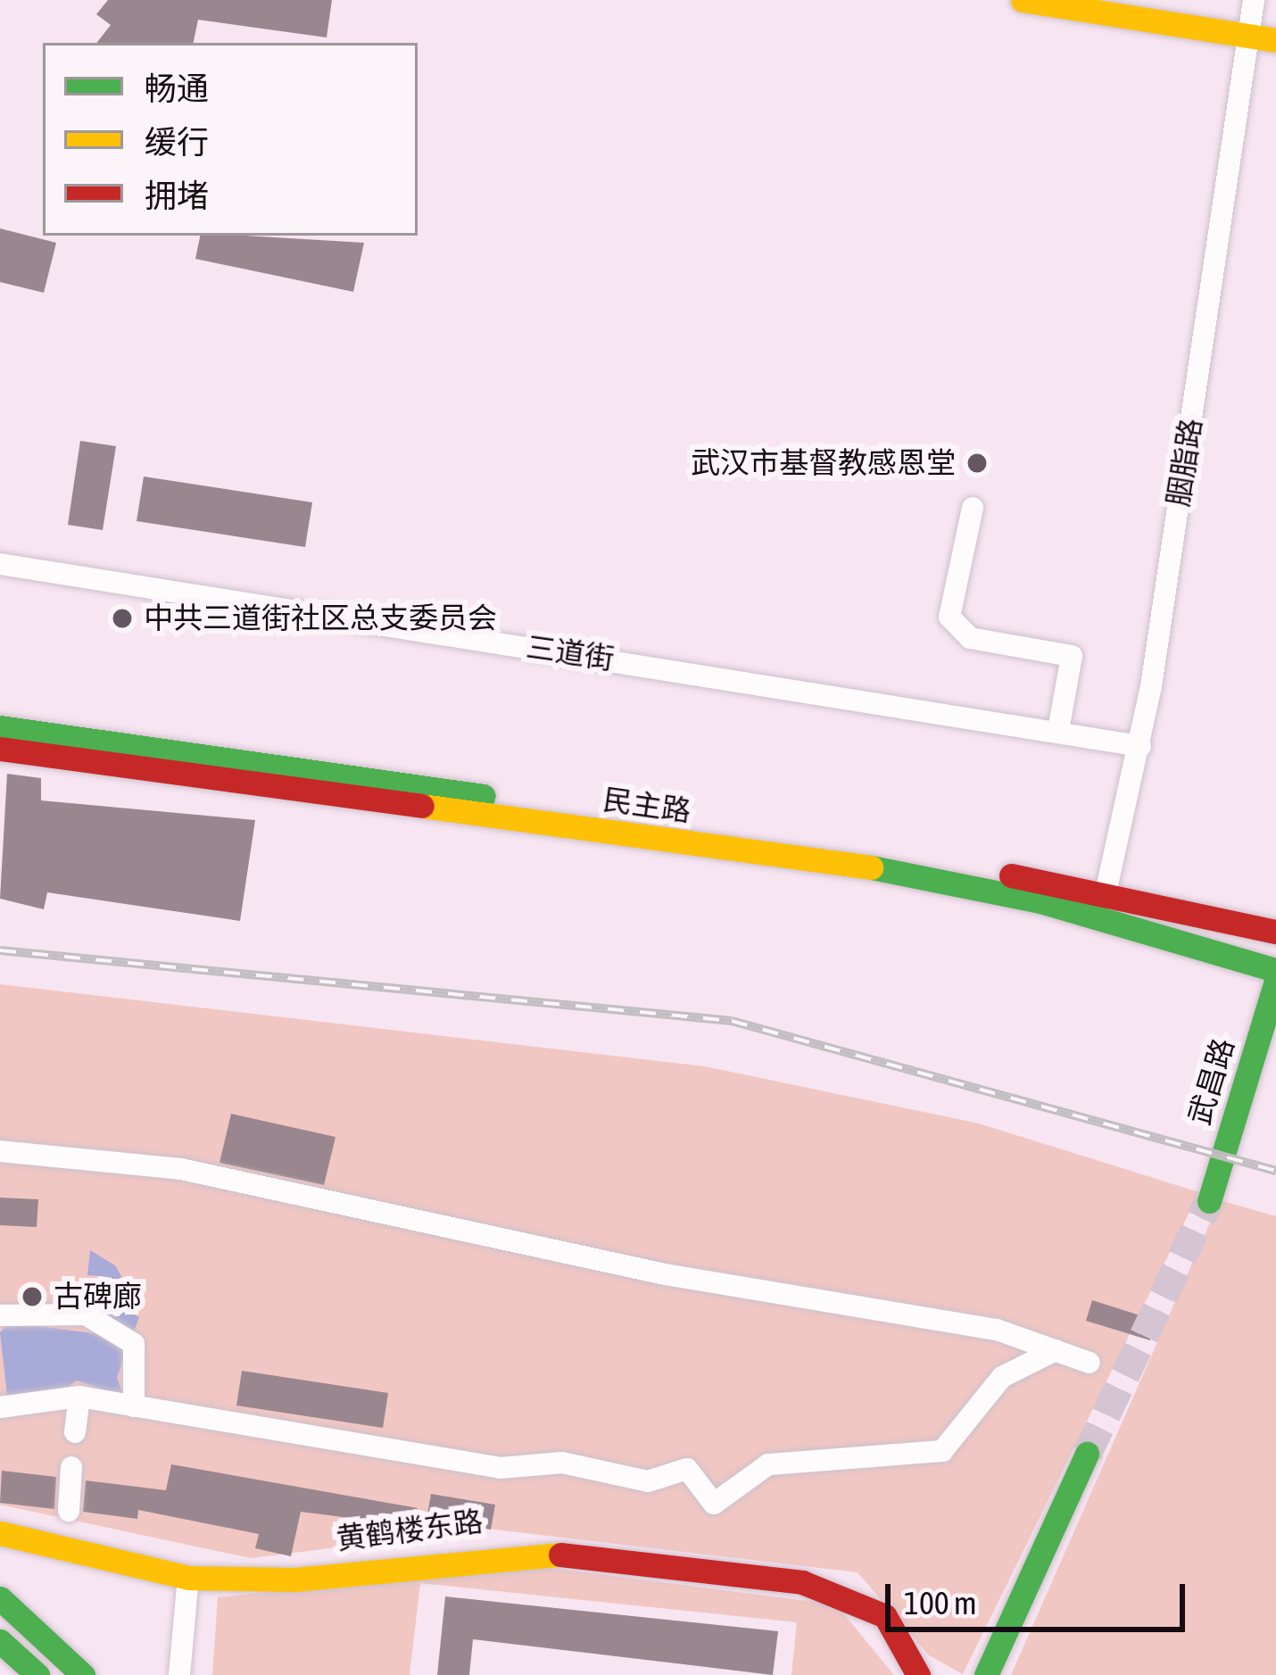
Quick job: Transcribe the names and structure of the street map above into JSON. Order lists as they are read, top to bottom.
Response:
{
  "streets": {
    "main road": ["民主路", "武昌路", "黄鹤楼东路"],
    "street": ["胭脂路", "三道街"]
  },
  "crossings": [
    ["胭脂路", "三道街"],
    ["胭脂路", "民主路"]
  ],
  "places": ["武汉市基督教感恩堂", "中共三道街社区总支委员会", "古碑廊"],
  "legend": ["畅通", "缓行", "拥堵"],
  "scale_bar": "100 m"
}
